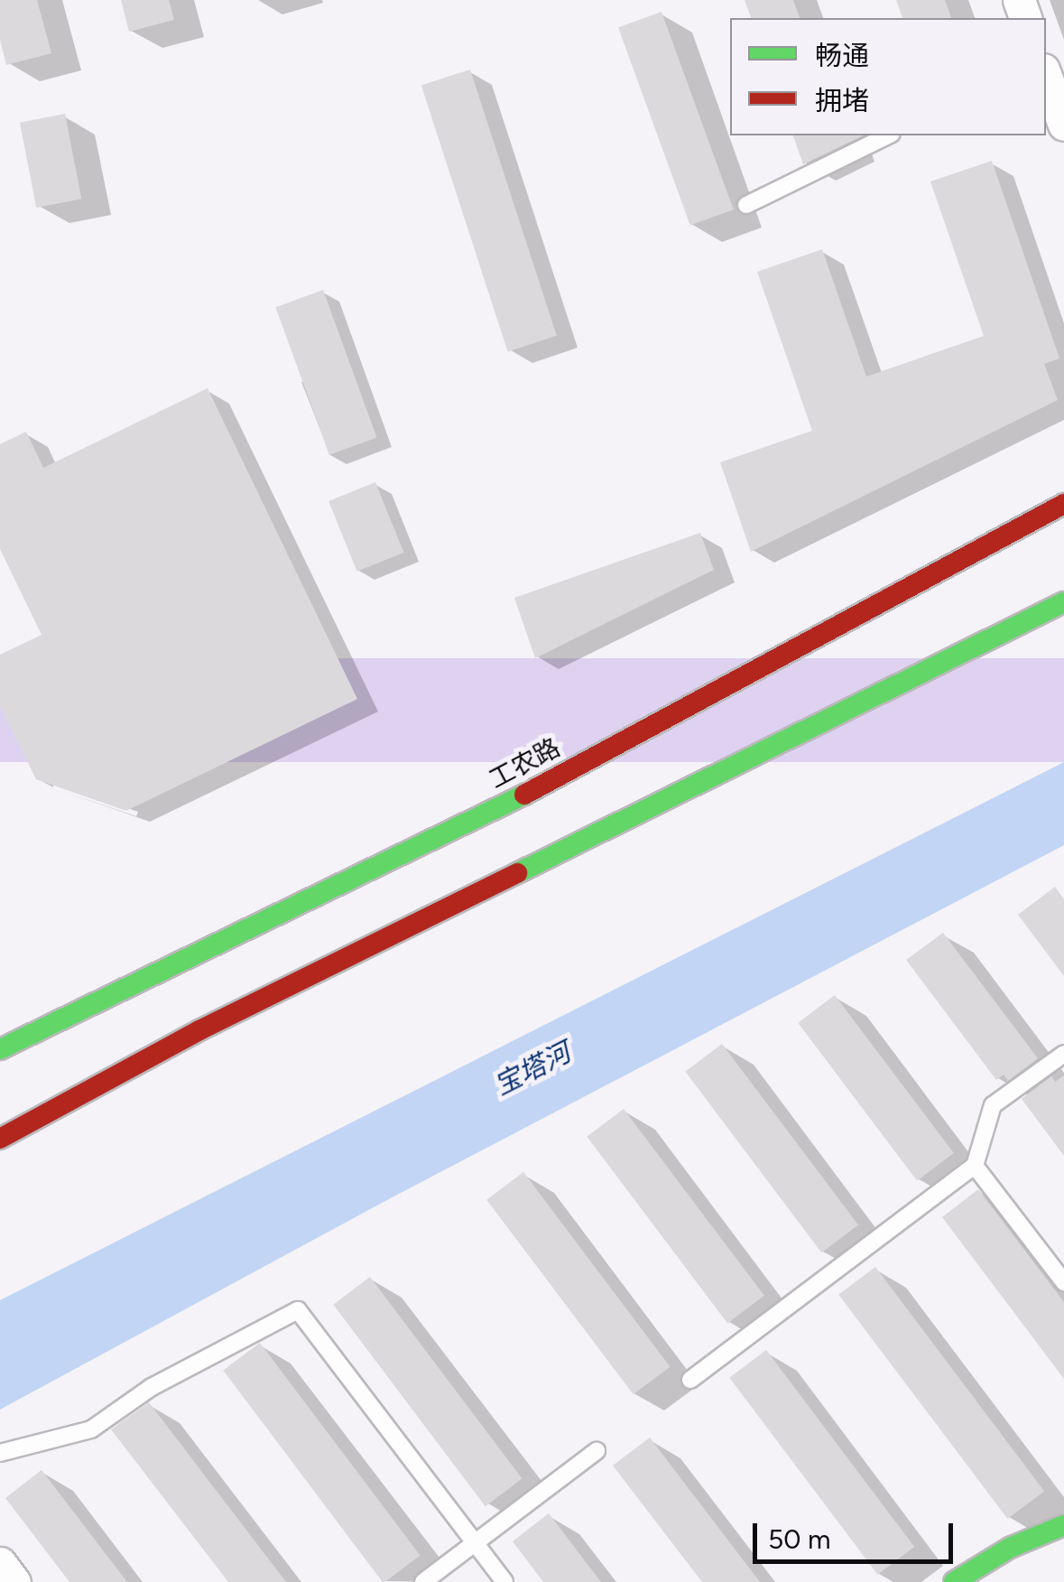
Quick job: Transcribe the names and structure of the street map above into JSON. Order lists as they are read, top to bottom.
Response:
{
  "streets": {
    "main road": ["工农路"]
  },
  "water": ["宝塔河"],
  "legend": ["畅通", "拥堵"],
  "scale_bar": "50 m"
}
